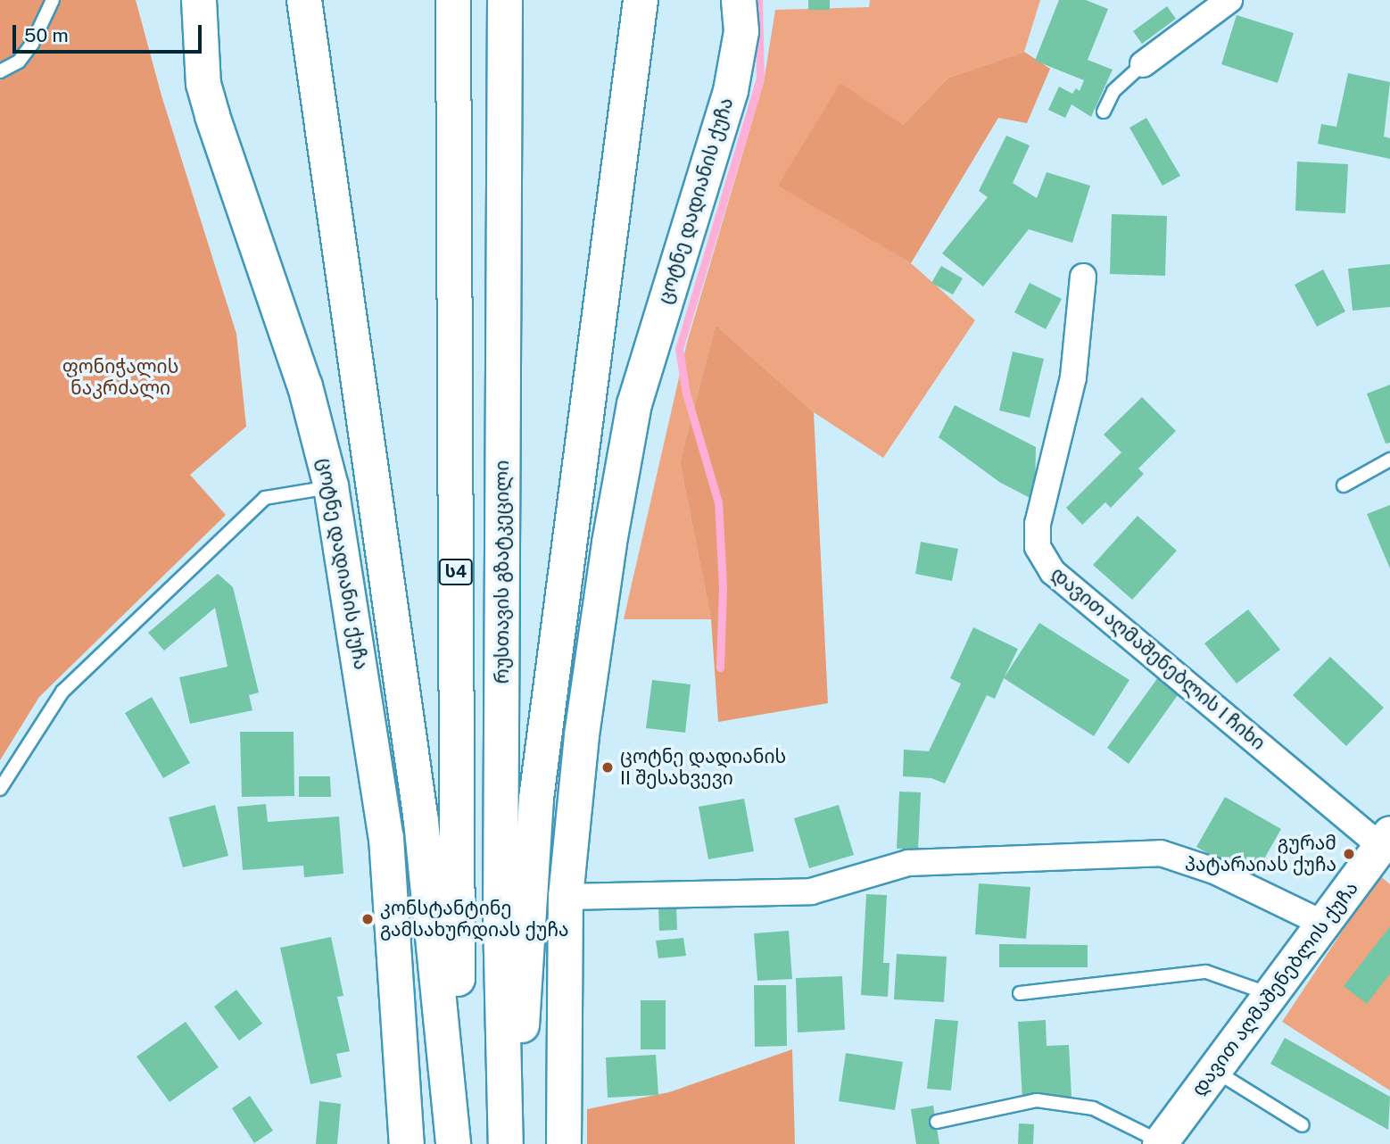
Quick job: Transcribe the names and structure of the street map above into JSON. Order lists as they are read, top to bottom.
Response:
{
  "streets": {
    "main road": [
      "ცოტნე დადიანის ქუჩა",
      "ს4",
      "რუსთავის გზატკეცილი",
      "დავით აღმაშენებლის ქუჩა"
    ],
    "street": ["დავით აღმაშენებლის I ჩიხი"]
  },
  "crossings": [
    ["დავით აღმაშენებლის I ჩიხი", "დავით აღმაშენებლის ქუჩა"]
  ],
  "parks": ["ფონიჭალის ნაკრძალი"],
  "places": ["ცოტნე დადიანის II შესახვევი", "გურამ პატარაიას ქუჩა", "კონსტანტინე გამსახურდიას ქუჩა"],
  "scale_bar": "50 m"
}
